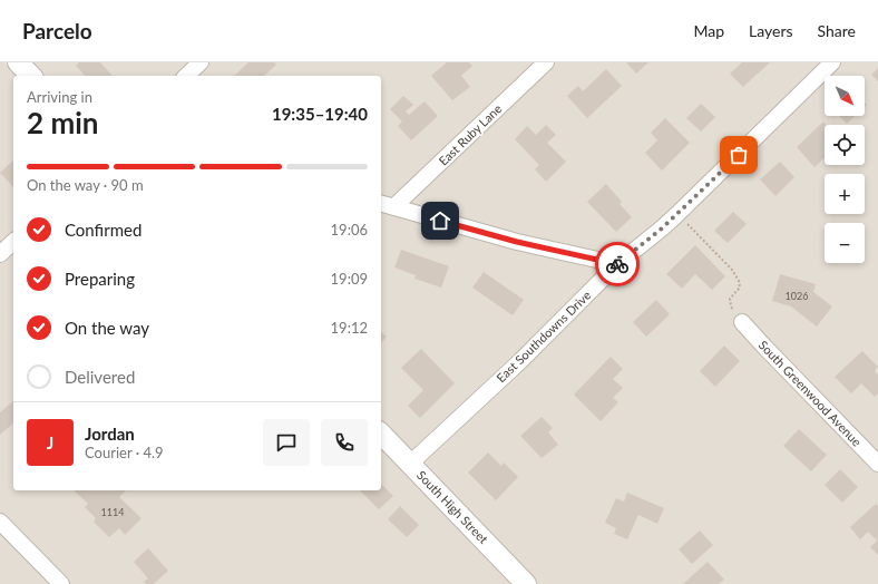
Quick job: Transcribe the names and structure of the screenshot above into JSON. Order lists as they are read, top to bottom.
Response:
{
  "streets": {
    "street": [
      "East Ruby Lane",
      "East Southdowns Drive",
      "South Greenwood Avenue",
      "South High Street"
    ]
  },
  "crossings": [
    ["East Southdowns Drive", "South High Street"]
  ],
  "house_numbers": ["1026", "1114"],
  "north": "bottom right",
  "page": {
    "header": "Parcelo",
    "nav": ["Map", "Layers", "Share"],
    "map_buttons": ["+", "−"],
    "heading": ["2 min", "Arriving in", "19:35–19:40"],
    "panel": ["Jordan", "Courier · 4.9"],
    "bar": "On the way · 90 m",
    "list": [
      ["Confirmed", "19:06"],
      ["Preparing", "19:09"],
      ["On the way", "19:12"],
      "Delivered"
    ],
    "round": "J"
  }
}
